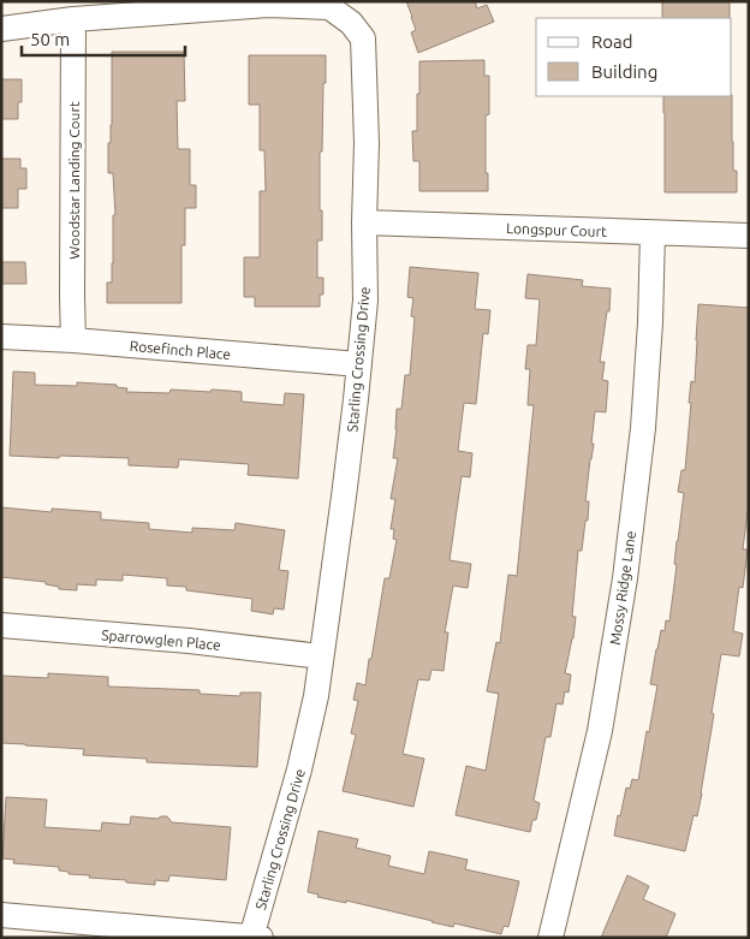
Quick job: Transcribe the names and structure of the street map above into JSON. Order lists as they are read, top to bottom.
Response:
{
  "streets": {
    "street": [
      "Woodstar Landing Court",
      "Longspur Court",
      "Rosefinch Place",
      "Starling Crossing Drive",
      "Mossy Ridge Lane",
      "Sparrowglen Place"
    ]
  },
  "crossings": [
    ["Woodstar Landing Court", "Rosefinch Place"],
    ["Woodstar Landing Court", "Starling Crossing Drive"],
    ["Longspur Court", "Starling Crossing Drive"],
    ["Longspur Court", "Mossy Ridge Lane"],
    ["Rosefinch Place", "Starling Crossing Drive"],
    ["Starling Crossing Drive", "Sparrowglen Place"]
  ],
  "legend": ["Road", "Building"],
  "scale_bar": "50 m"
}
